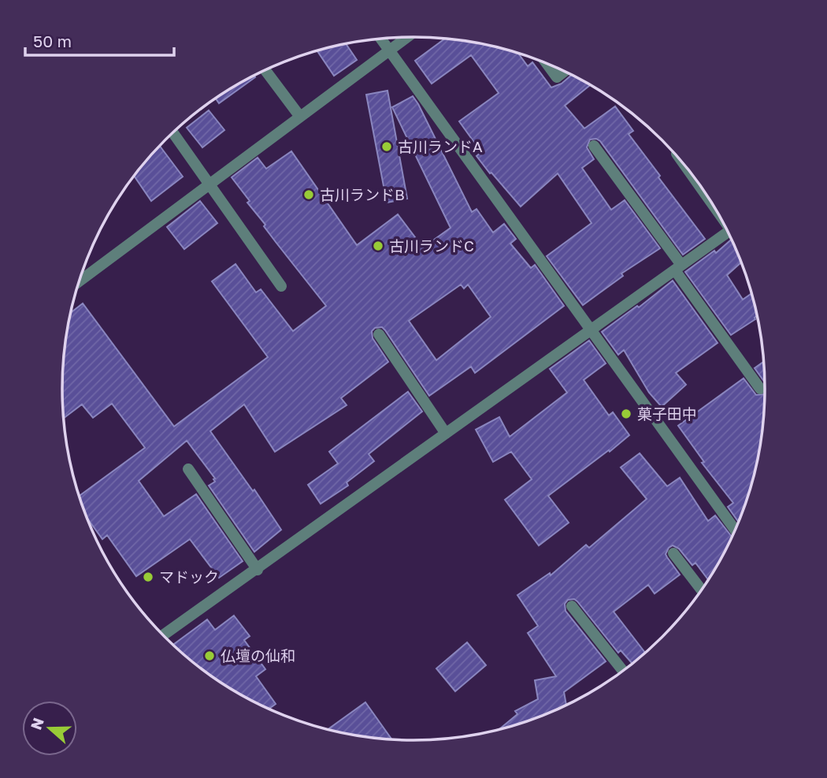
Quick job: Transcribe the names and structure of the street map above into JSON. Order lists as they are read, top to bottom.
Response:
{
  "places": [
    "古川ランドA",
    "古川ランドB",
    "古川ランドC",
    "菓子田中",
    "マドック",
    "仏壇の仙和"
  ],
  "scale_bar": "50 m",
  "north": "left"
}
